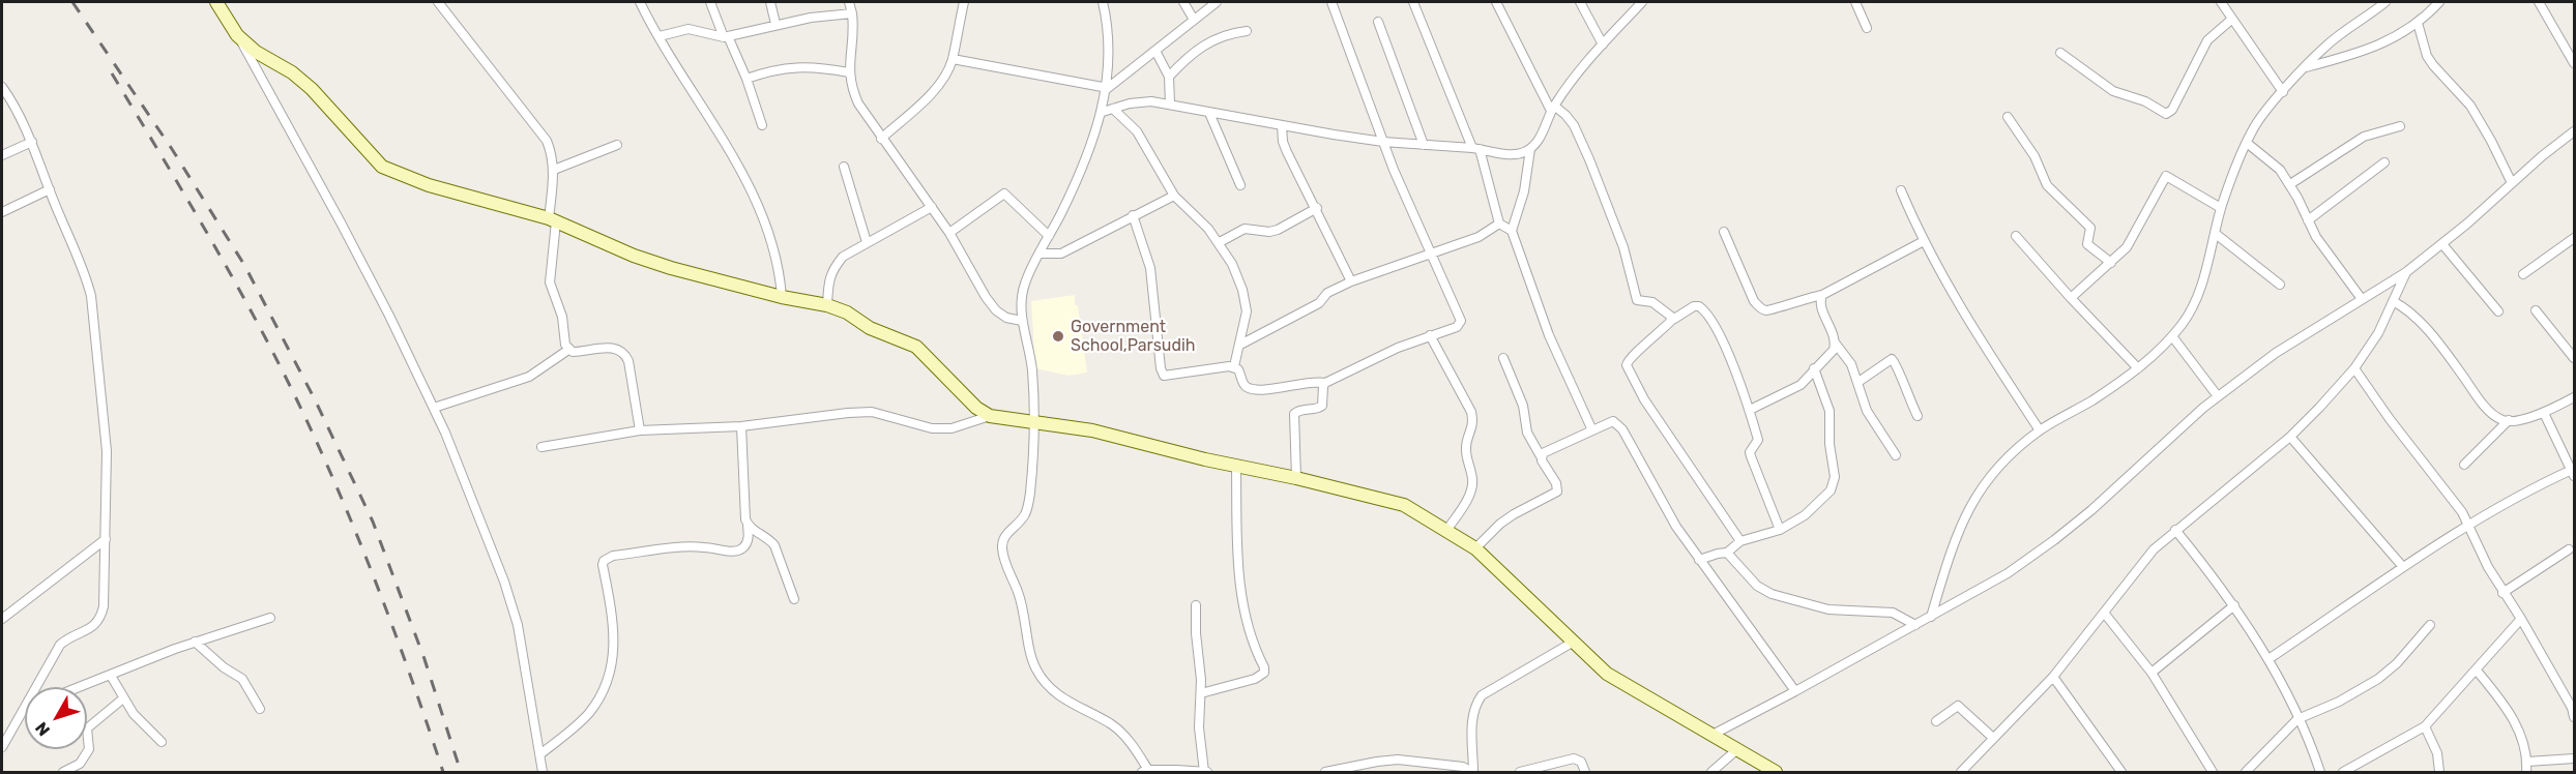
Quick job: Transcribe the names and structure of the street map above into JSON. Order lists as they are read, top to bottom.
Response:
{
  "places": ["Government School,Parsudih"],
  "north": "bottom left"
}
